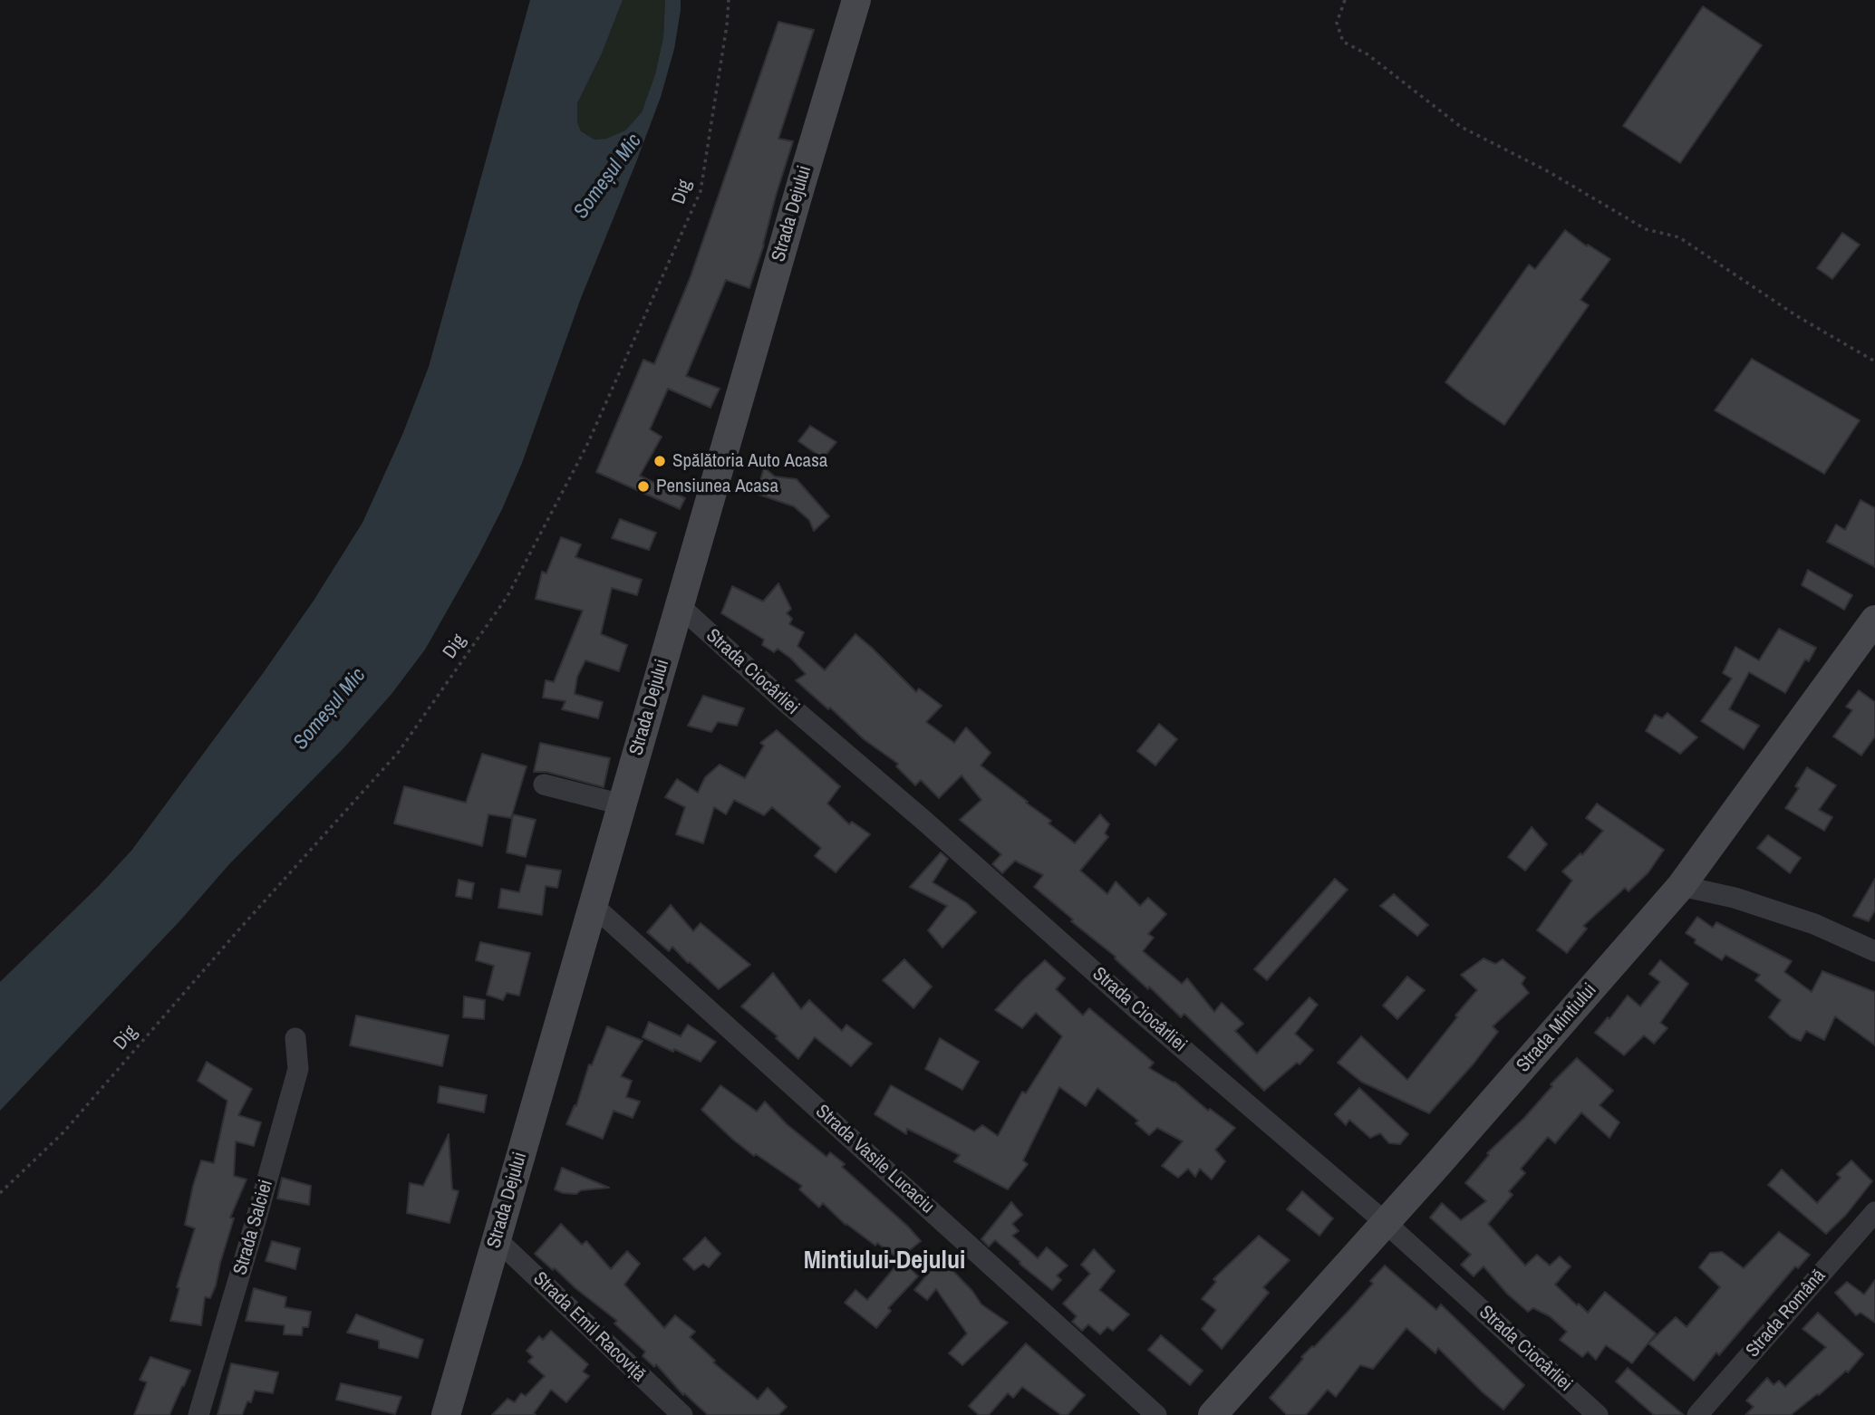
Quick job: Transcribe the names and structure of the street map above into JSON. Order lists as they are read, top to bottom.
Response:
{
  "streets": {
    "main road": ["Strada Dejului", "Strada Mintiului"],
    "street": [
      "Strada Ciocârliei",
      "Strada Vasile Lucaciu",
      "Strada Salciei",
      "Strada Română",
      "Strada Emil Racoviță"
    ],
    "path": ["Dig"]
  },
  "crossings": [
    ["Strada Dejului", "Strada Ciocârliei"],
    ["Strada Dejului", "Strada Vasile Lucaciu"],
    ["Strada Dejului", "Strada Emil Racoviță"],
    ["Strada Ciocârliei", "Strada Mintiului"]
  ],
  "districts": ["Mintiului-Dejului"],
  "water": ["Someșul Mic"],
  "places": ["Spălătoria Auto Acasa", "Pensiunea Acasa"]
}
